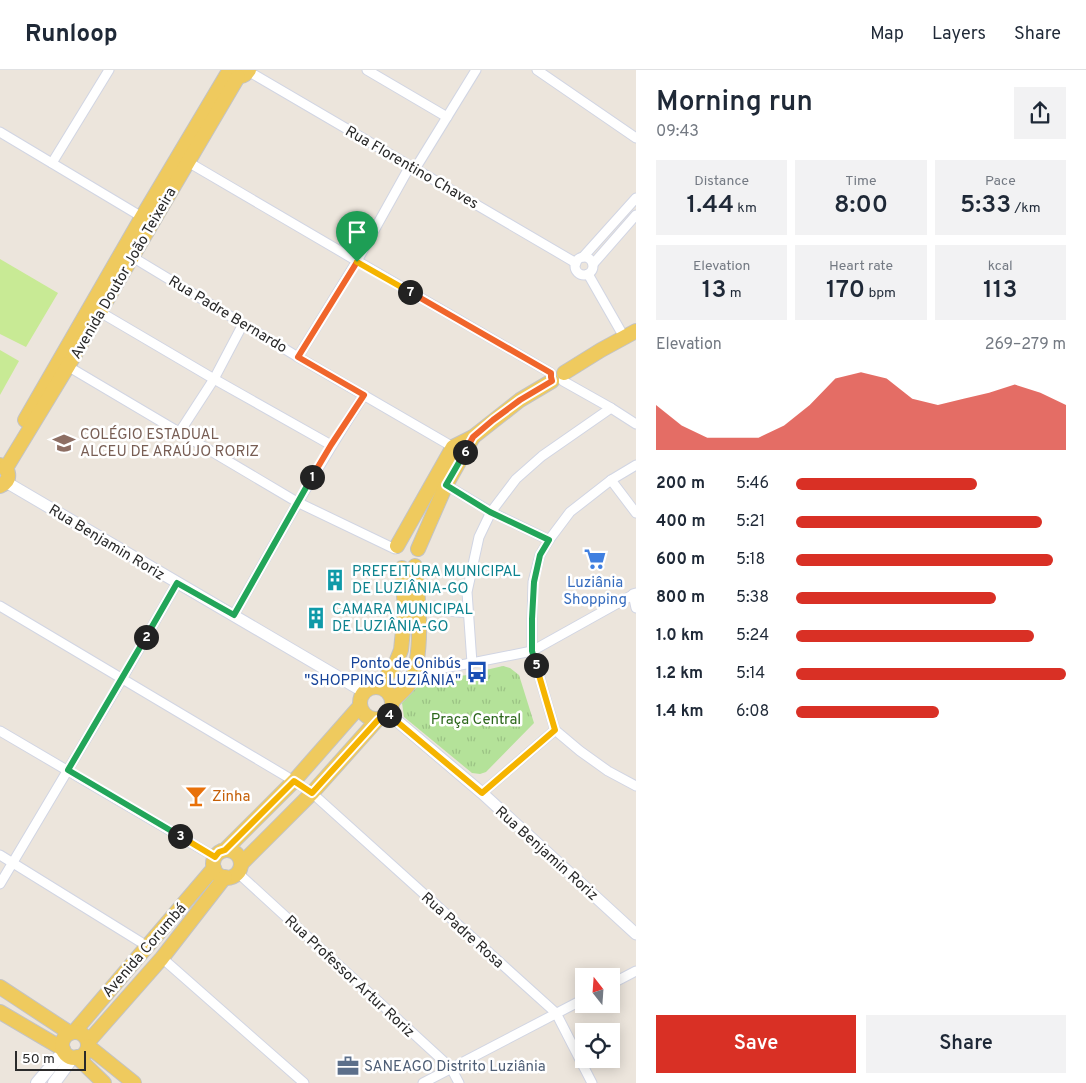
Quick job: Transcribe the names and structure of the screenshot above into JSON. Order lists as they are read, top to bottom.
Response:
{
  "streets": {
    "main road": ["Avenida Doutor João Teixeira", "Avenida Corumbá"],
    "street": [
      "Rua Florentino Chaves",
      "Rua Padre Bernardo",
      "Rua Benjamin Roriz",
      "Rua Padre Rosa",
      "Rua Professor Artur Roriz"
    ]
  },
  "crossings": [
    ["Rua Florentino Chaves", "Avenida Doutor João Teixeira"],
    ["Avenida Doutor João Teixeira", "Rua Padre Bernardo"],
    ["Avenida Doutor João Teixeira", "Rua Benjamin Roriz"],
    ["Rua Benjamin Roriz", "Avenida Corumbá"],
    ["Rua Padre Rosa", "Avenida Corumbá"],
    ["Avenida Corumbá", "Rua Professor Artur Roriz"]
  ],
  "parks": ["Praça Central"],
  "places": {
    "school or university": ["COLÉGIO ESTADUAL ALCEU DE ARAÚJO RORIZ"],
    "supermarket": ["Luziânia Shopping"],
    "building": ["PREFEITURA MUNICIPAL DE LUZIÂNIA-GO", "CAMARA MUNICIPAL DE LUZIÂNIA-GO"],
    "bus stop": ["Ponto de Onibús \"SHOPPING LUZIÂNIA\""],
    "bar": ["Zinha"],
    "office": ["SANEAGO Distrito Luziânia"]
  },
  "scale_bar": "50 m",
  "north": "top",
  "page": {
    "header": "Runloop",
    "nav": ["Map", "Layers", "Share"],
    "heading": ["Morning run", "09:43"],
    "stats": [
      ["Distance", "1.44 km"],
      ["Time", "8:00"],
      ["Pace", "5:33 /km"],
      ["Elevation", "13 m"],
      ["Heart rate", "170 bpm"],
      ["kcal", "113"]
    ],
    "pins": [
      "7",
      "6",
      "1",
      "2",
      "5",
      "4",
      "3"
    ],
    "chart": ["Elevation", "269–279 m"],
    "list": [
      {
        "name": "200 m",
        "note": "5:46"
      },
      {
        "name": "400 m",
        "note": "5:21"
      },
      {
        "name": "600 m",
        "note": "5:18"
      },
      {
        "name": "800 m",
        "note": "5:38"
      },
      {
        "name": "1.0 km",
        "note": "5:24"
      },
      {
        "name": "1.2 km",
        "note": "5:14"
      },
      {
        "name": "1.4 km",
        "note": "6:08"
      }
    ],
    "buttons": ["Save", "Share"],
    "scale": "50 m"
  }
}
